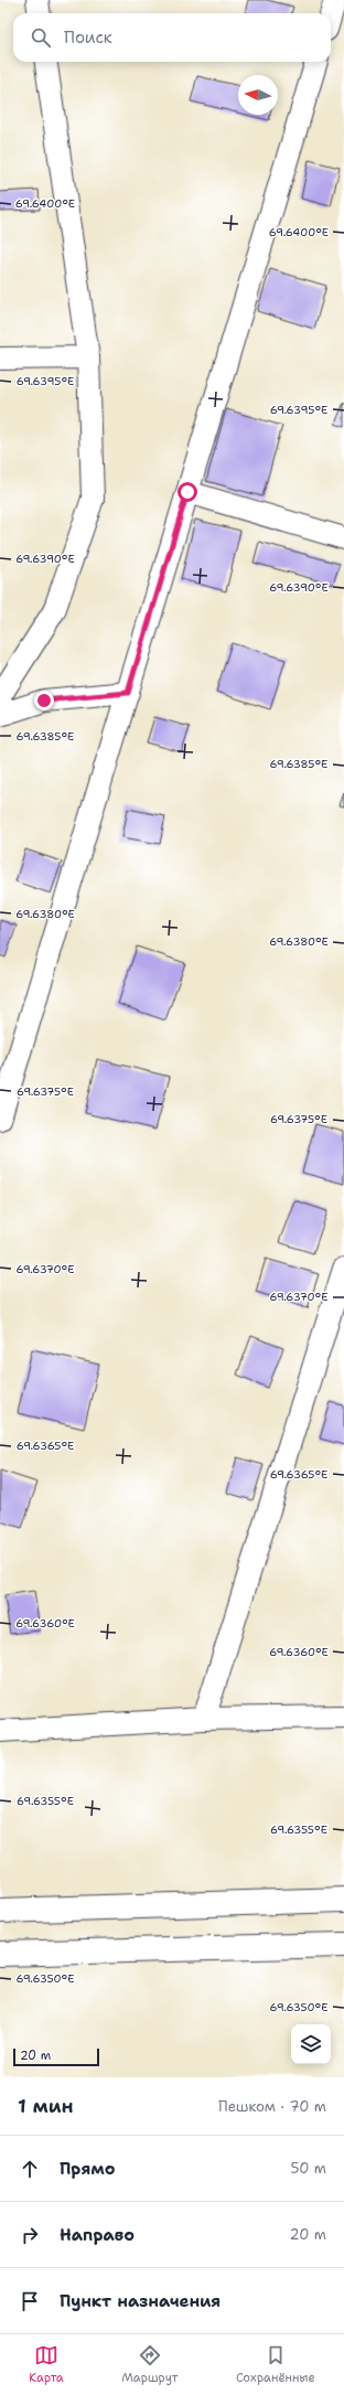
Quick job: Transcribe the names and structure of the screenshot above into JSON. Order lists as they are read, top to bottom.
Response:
{
  "scale_bar": "20 m",
  "north": "left",
  "page": {
    "search": "Поиск",
    "scale": "20 m",
    "heading": ["1 мин", "Пешком · 70 m"],
    "list": [
      ["Прямо", "50 m"],
      ["Направо", "20 m"],
      "Пункт назначения"
    ],
    "nav": ["Карта", "Маршрут", "Сохранённые"]
  },
  "coordinates": [
    "69.6400°E",
    "69.6395°E",
    "69.6390°E",
    "69.6385°E",
    "69.6380°E",
    "69.6375°E",
    "69.6370°E",
    "69.6365°E",
    "69.6360°E",
    "69.6355°E",
    "69.6350°E"
  ]
}
